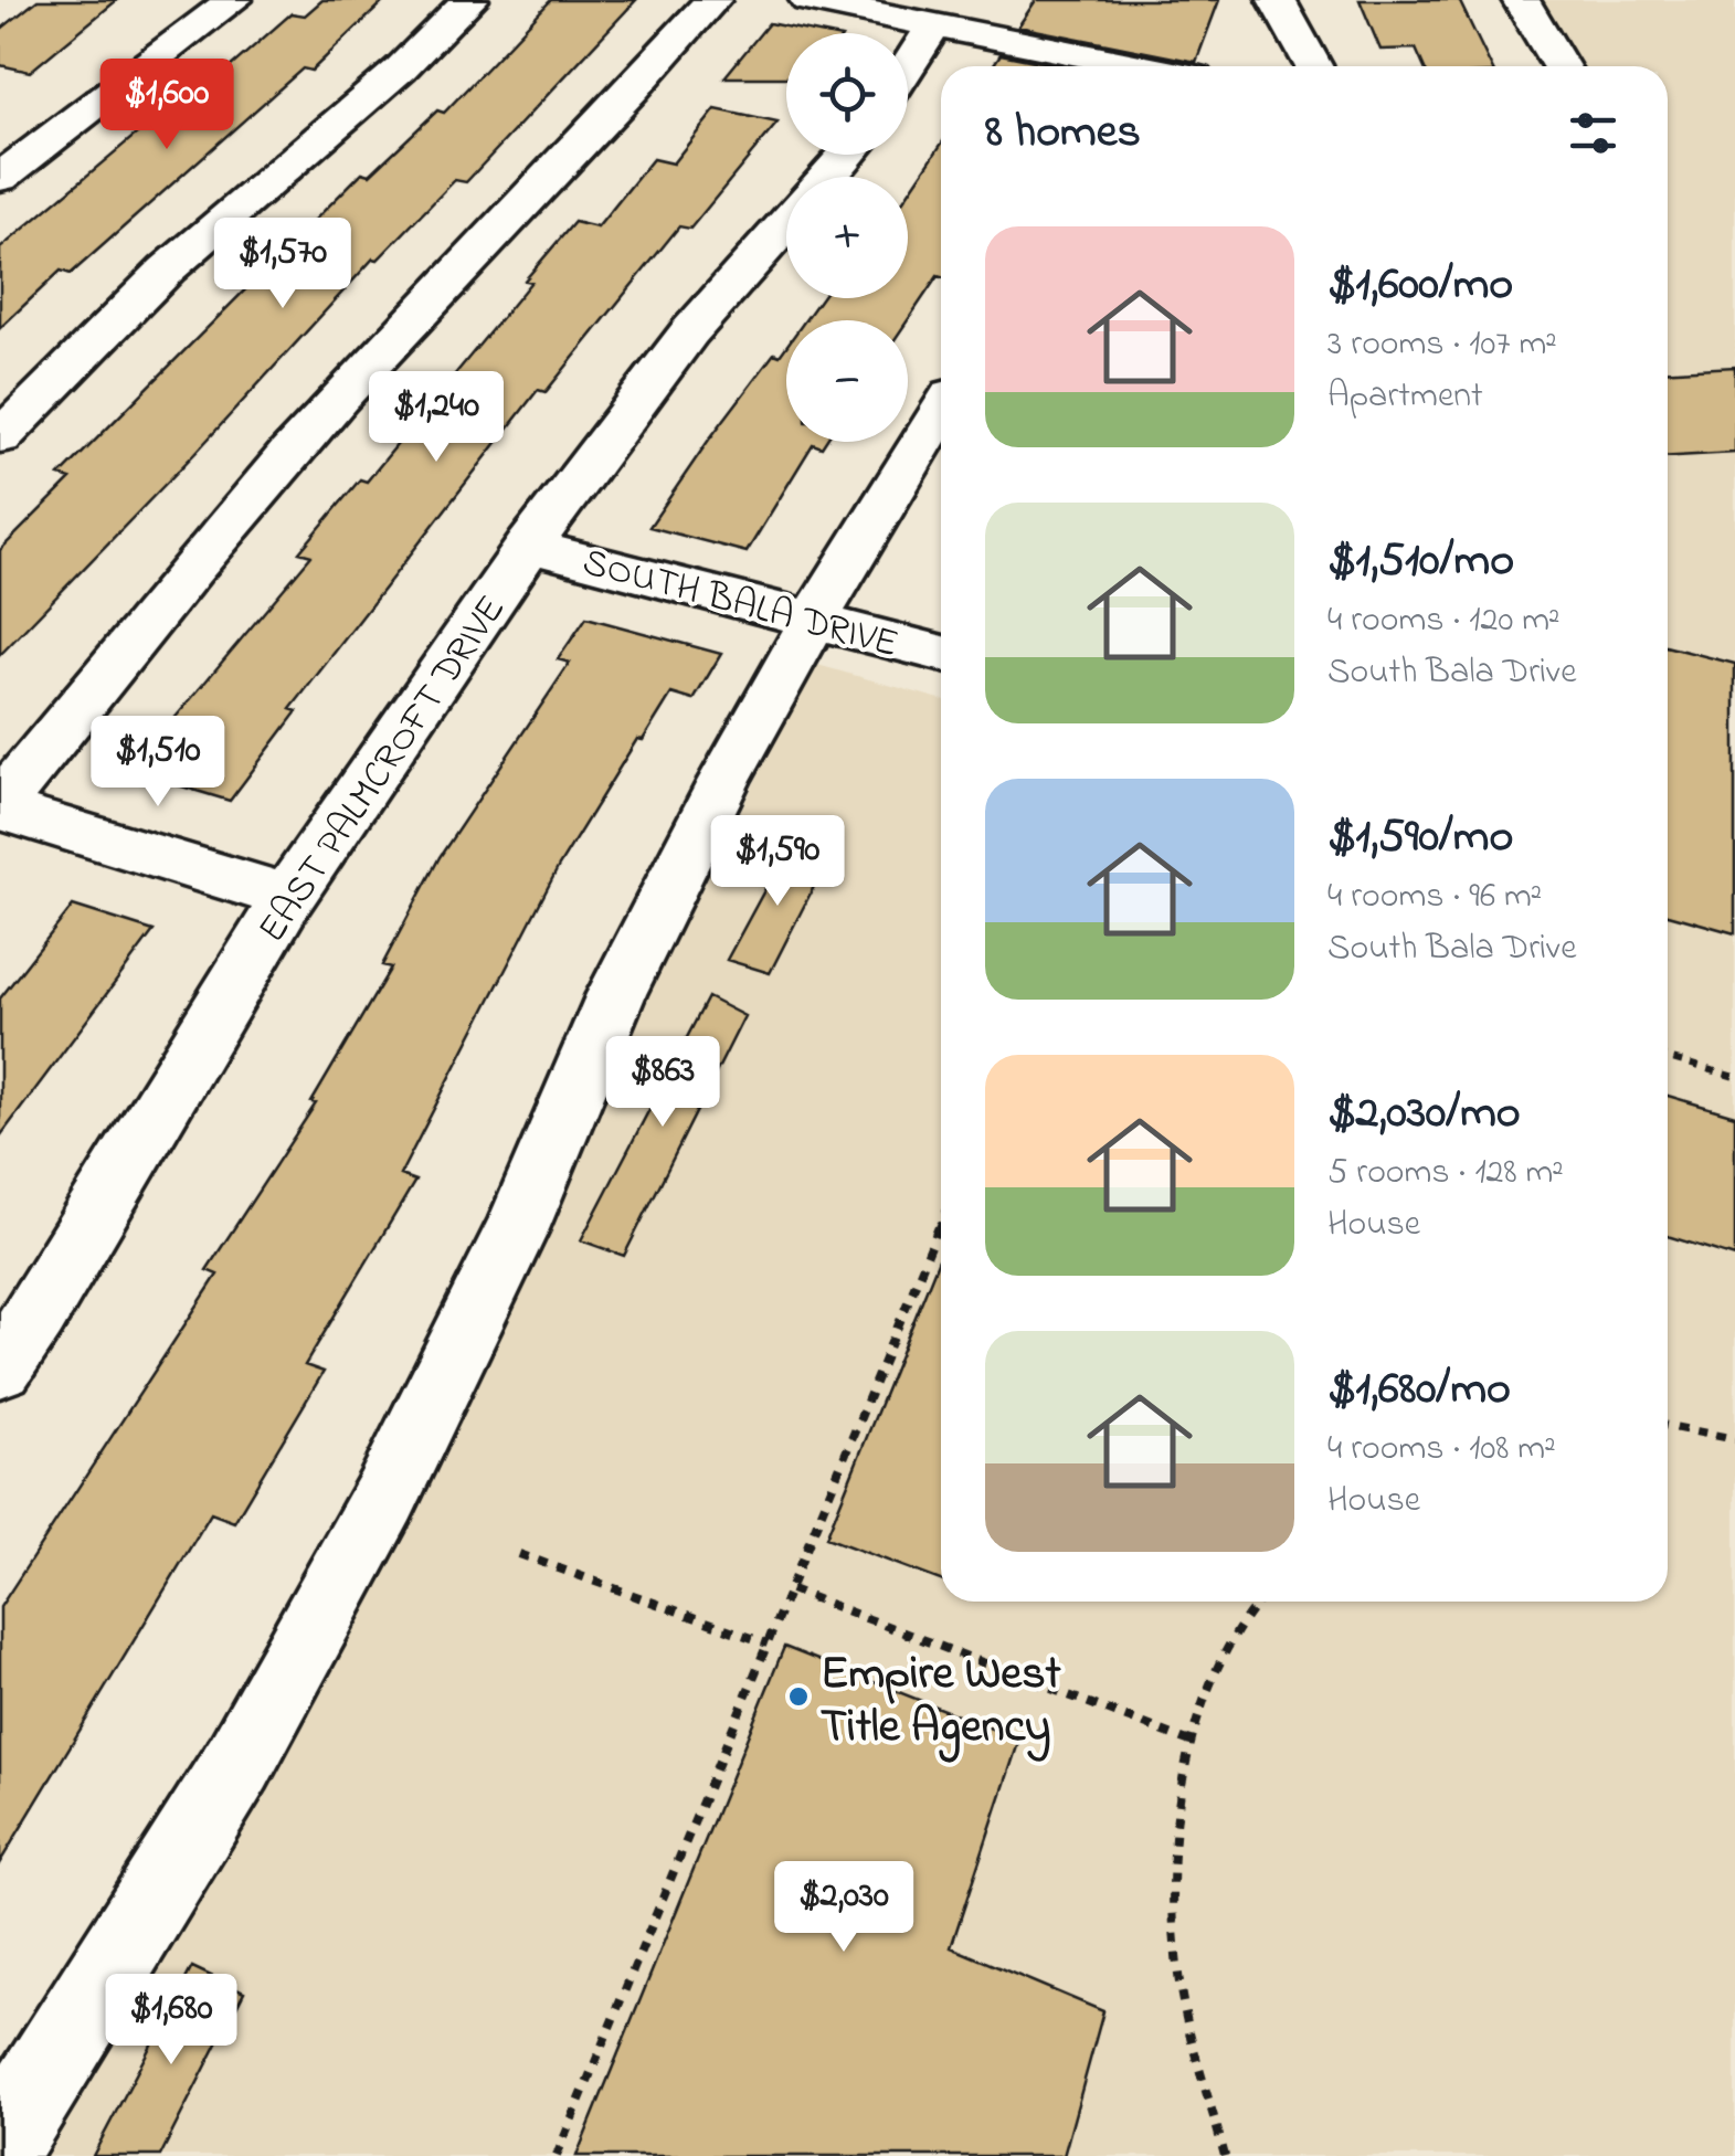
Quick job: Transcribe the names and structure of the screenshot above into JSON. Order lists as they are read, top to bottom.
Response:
{
  "streets": {
    "street": ["SOUTH BALA DRIVE", "EAST PALMCROFT DRIVE"]
  },
  "crossings": [
    ["SOUTH BALA DRIVE", "EAST PALMCROFT DRIVE"]
  ],
  "places": ["Empire West Title Agency"],
  "page": {
    "map_buttons": ["+", "−"],
    "price": [
      "$1,600",
      "$1,570",
      "$1,240",
      "$1,510",
      "$1,590",
      "$863",
      "$2,030",
      "$1,680"
    ],
    "heading": "8 homes",
    "list": [
      {
        "name": "$1,600/mo",
        "note": "3 rooms · 107 m² · Apartment"
      },
      {
        "name": "$1,510/mo",
        "note": "4 rooms · 120 m² · South Bala Drive"
      },
      {
        "name": "$1,590/mo",
        "note": "4 rooms · 96 m² · South Bala Drive"
      },
      {
        "name": "$2,030/mo",
        "note": "5 rooms · 128 m² · House"
      },
      {
        "name": "$1,680/mo",
        "note": "4 rooms · 108 m² · House"
      }
    ]
  }
}
